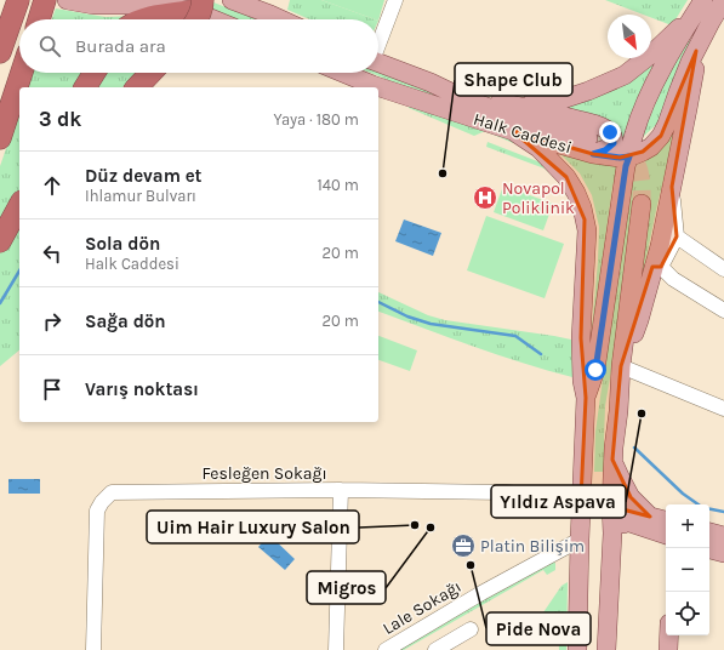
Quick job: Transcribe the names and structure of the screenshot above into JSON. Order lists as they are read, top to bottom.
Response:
{
  "streets": {
    "main road": ["Halk Caddesi"],
    "street": ["Fesleğen Sokağı", "Lale Sokağı"]
  },
  "places": {
    "other": [
      "Shape Club",
      "Yıldız Aspava",
      "Uim Hair Luxury Salon",
      "Migros",
      "Pide Nova"
    ],
    "hospital": ["Novapol Poliklinik"],
    "office": ["Platin Bilişim"]
  },
  "north": "bottom right",
  "page": {
    "search": "Burada ara",
    "heading": ["3 dk", "Yaya · 180 m"],
    "list": [
      ["Düz devam et", "Ihlamur Bulvarı", "140 m"],
      ["Sola dön", "Halk Caddesi", "20 m"],
      ["Sağa dön", "20 m"],
      "Varış noktası"
    ],
    "map_buttons": ["+", "−"]
  }
}
